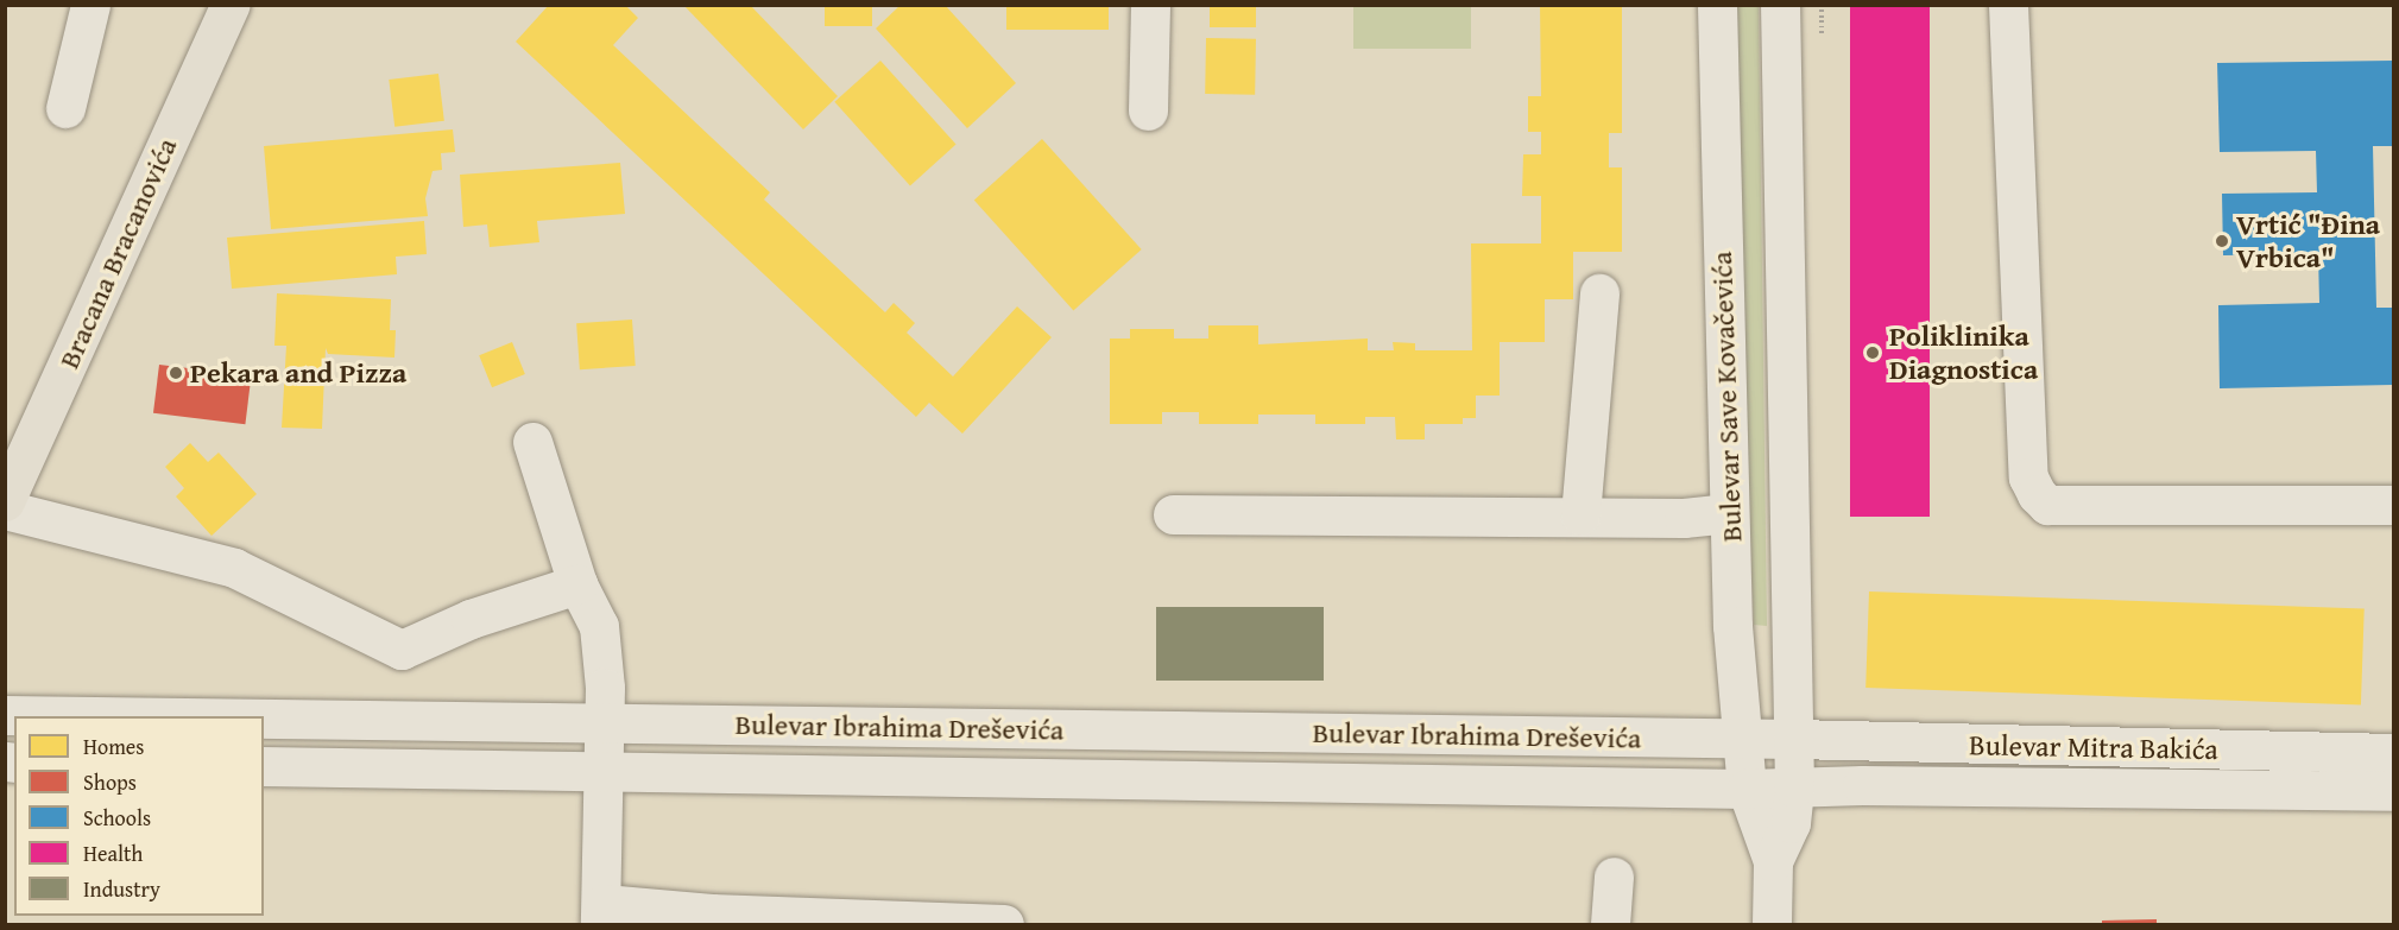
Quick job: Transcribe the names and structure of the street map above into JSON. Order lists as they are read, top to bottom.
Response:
{
  "streets": {
    "main road": ["Bracana Bracanovića"],
    "street": ["Bulevar Save Kovačevića", "Bulevar Ibrahima Dreševića", "Bulevar Mitra Bakića"]
  },
  "crossings": [
    ["Bulevar Save Kovačevića", "Bulevar Ibrahima Dreševića"],
    ["Bulevar Save Kovačevića", "Bulevar Mitra Bakića"],
    ["Bulevar Ibrahima Dreševića", "Bulevar Mitra Bakića"]
  ],
  "places": ["Vrtić \"Đina Vrbica\"", "Poliklinika Diagnostica", "Pekara and Pizza"],
  "legend": [
    "Homes",
    "Shops",
    "Schools",
    "Health",
    "Industry"
  ]
}
